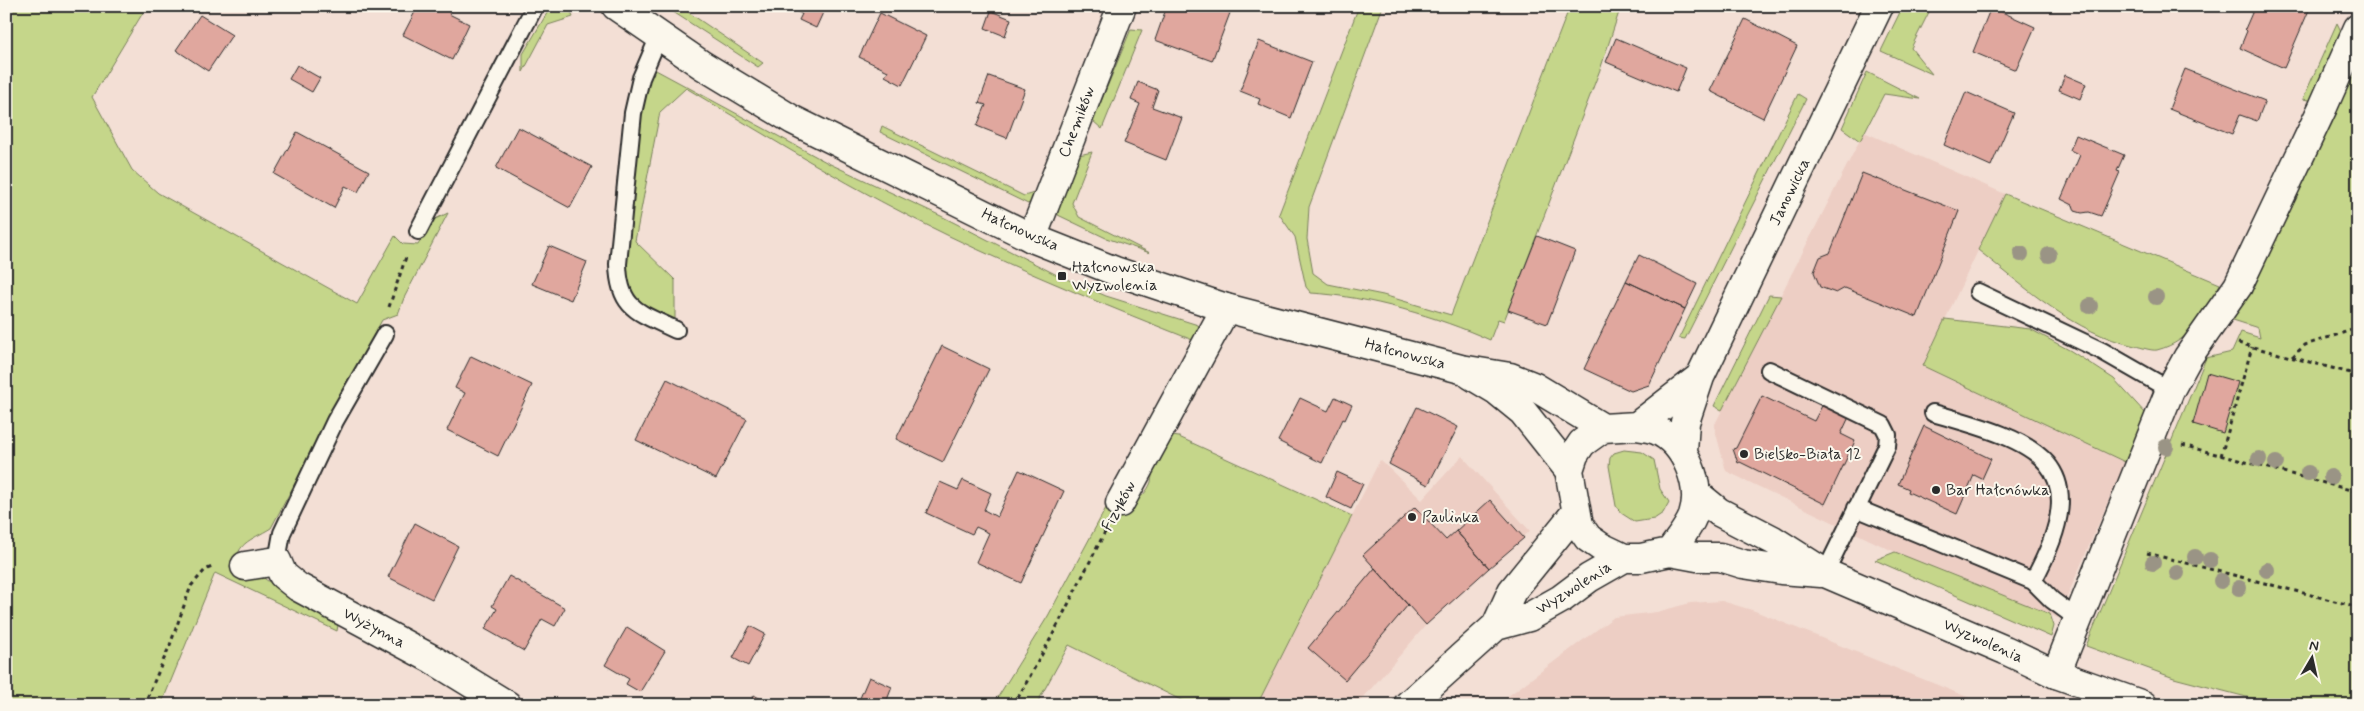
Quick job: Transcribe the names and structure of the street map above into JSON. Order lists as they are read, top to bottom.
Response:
{
  "streets": {
    "street": [
      "Chemików",
      "Janowicka",
      "Hałcnowska",
      "Fizyków",
      "Wyzwolenia",
      "Wyżynna"
    ]
  },
  "crossings": [
    ["Chemików", "Hałcnowska"],
    ["Janowicka", "Hałcnowska"],
    ["Janowicka", "Wyzwolenia"],
    ["Hałcnowska", "Fizyków"],
    ["Hałcnowska", "Wyzwolenia"]
  ],
  "places": {
    "transit": ["Hałcnowska Wyzwolenia"],
    "other": ["Bielsko-Biała 12", "Bar Hałcnówka", "Paulinka"]
  },
  "north": "top"
}
